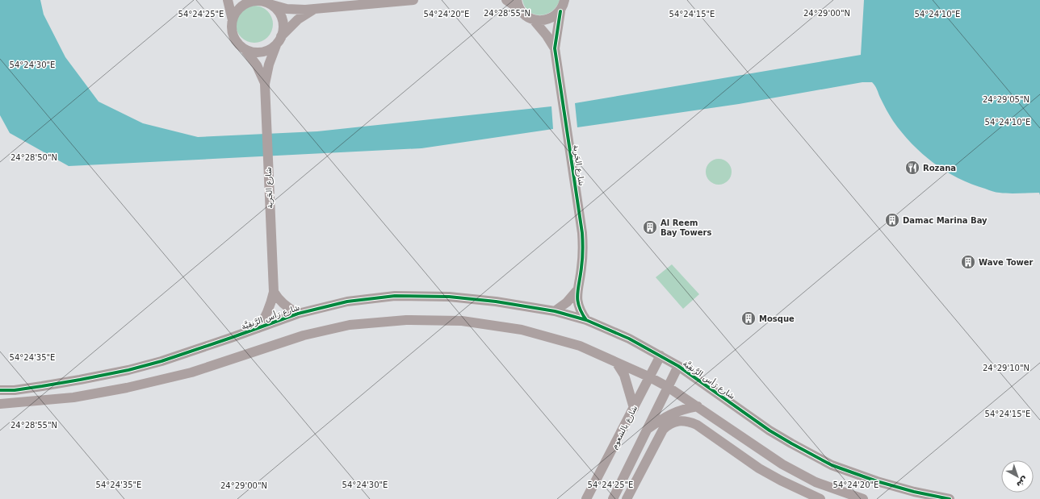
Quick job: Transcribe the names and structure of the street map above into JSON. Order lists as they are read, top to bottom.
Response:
{
  "streets": {
    "street": ["شارع الجَرية", "شارع رَأس الرَّنقِيَّة", "شارع بالشعوم"]
  },
  "crossings": [
    ["شارع الجَرية", "شارع رَأس الرَّنقِيَّة"],
    ["شارع رَأس الرَّنقِيَّة", "شارع بالشعوم"]
  ],
  "places": {
    "restaurant": ["Rozana"],
    "building": [
      "Damac Marina Bay",
      "Al Reem Bay Towers",
      "Wave Tower",
      "Mosque"
    ]
  },
  "north": "bottom right",
  "coordinates": [
    "24°28'55\"N",
    "24°29'00\"N",
    "54°24'25\"E",
    "54°24'20\"E",
    "54°24'15\"E",
    "54°24'10\"E",
    "54°24'30\"E",
    "24°29'05\"N",
    "24°28'50\"N",
    "54°24'35\"E",
    "24°29'10\"N"
  ]
}
